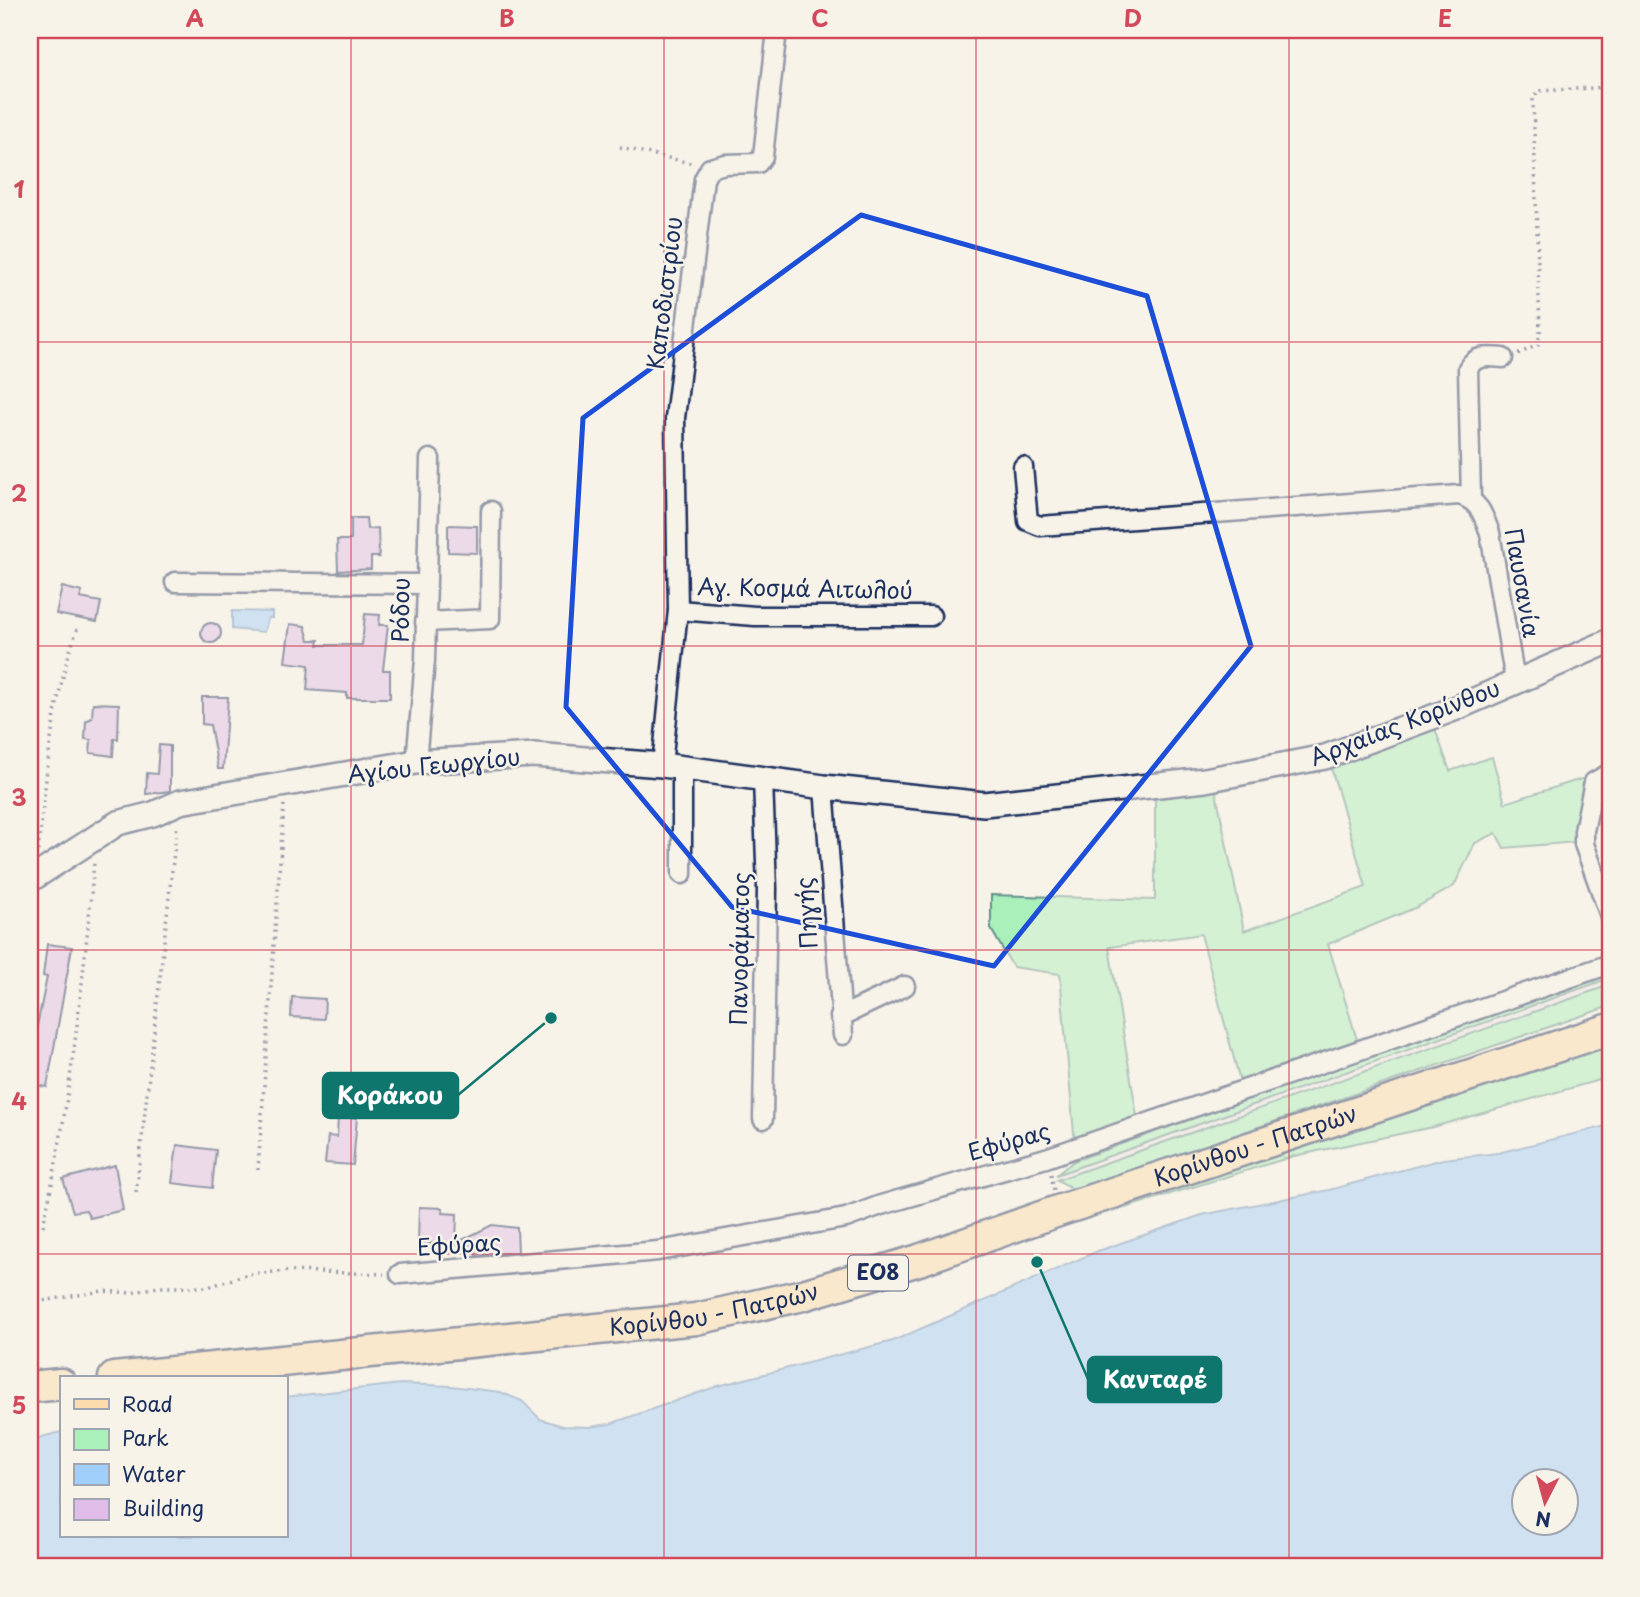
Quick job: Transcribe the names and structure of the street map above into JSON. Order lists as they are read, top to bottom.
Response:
{
  "streets": {
    "main road": ["Κορίνθου - Πατρών", "ΕΟ8"],
    "street": [
      "Καποδιστρίου",
      "Παυσανία",
      "Αγ. Κοσμά Αιτωλού",
      "Ρόδου",
      "Αρχαίας Κορίνθου",
      "Αγίου Γεωργίου",
      "Πηγής",
      "Πανοράματος",
      "Εφύρας"
    ]
  },
  "crossings": [
    ["Καποδιστρίου", "Αγ. Κοσμά Αιτωλού"],
    ["Καποδιστρίου", "Αγίου Γεωργίου"],
    ["Παυσανία", "Αρχαίας Κορίνθου"],
    ["Ρόδου", "Αγίου Γεωργίου"],
    ["Αρχαίας Κορίνθου", "Αγίου Γεωργίου"],
    ["Αγίου Γεωργίου", "Πηγής"],
    ["Αγίου Γεωργίου", "Πανοράματος"]
  ],
  "places": ["Κοράκου", "Κανταρέ"],
  "legend": [
    "Road",
    "Park",
    "Water",
    "Building"
  ],
  "north": "bottom",
  "grid": {
    "columns": [
      "A",
      "B",
      "C",
      "D",
      "E"
    ],
    "rows": [
      "1",
      "2",
      "3",
      "4",
      "5"
    ]
  }
}
